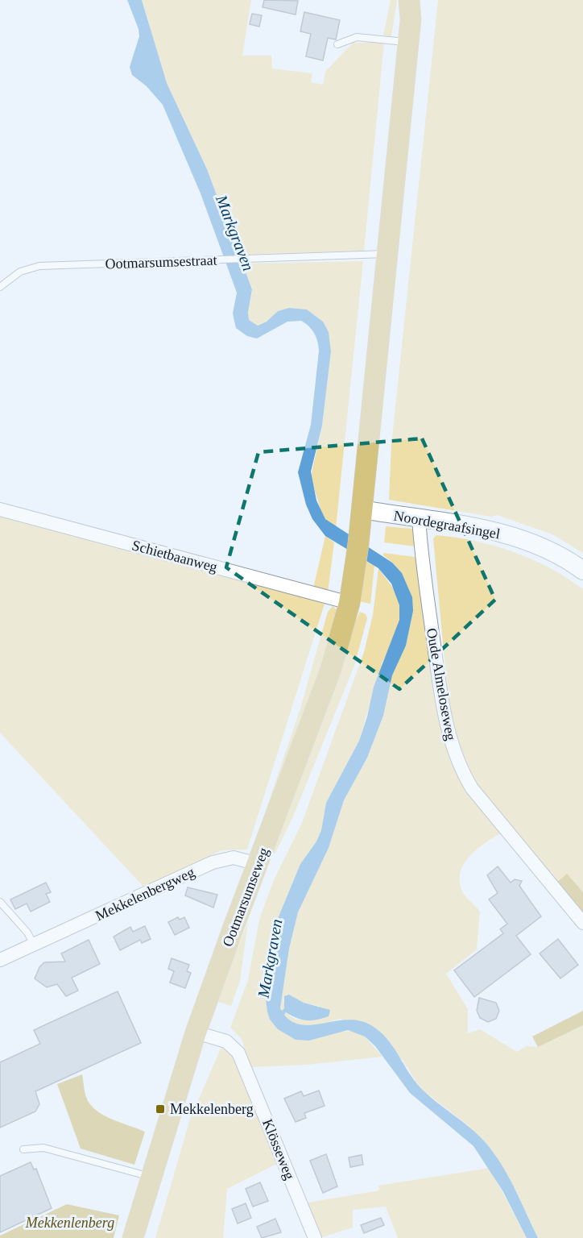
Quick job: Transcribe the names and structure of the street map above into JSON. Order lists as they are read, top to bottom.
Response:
{
  "streets": {
    "main road": ["Noordegraafsingel", "Ootmarsumseweg"],
    "street": [
      "Schietbaanweg",
      "Oude Almeloseweg",
      "Mekkelenbergweg",
      "Klösseweg"
    ],
    "lane": ["Ootmarsumsestraat"]
  },
  "crossings": [
    ["Noordegraafsingel", "Oude Almeloseweg"],
    ["Noordegraafsingel", "Ootmarsumseweg"],
    ["Schietbaanweg", "Ootmarsumseweg"],
    ["Mekkelenbergweg", "Ootmarsumseweg"],
    ["Ootmarsumseweg", "Klösseweg"]
  ],
  "water": ["Markgraven"],
  "parks": ["Mekkenlenberg"],
  "places": {
    "transit": ["Mekkelenberg"]
  }
}
